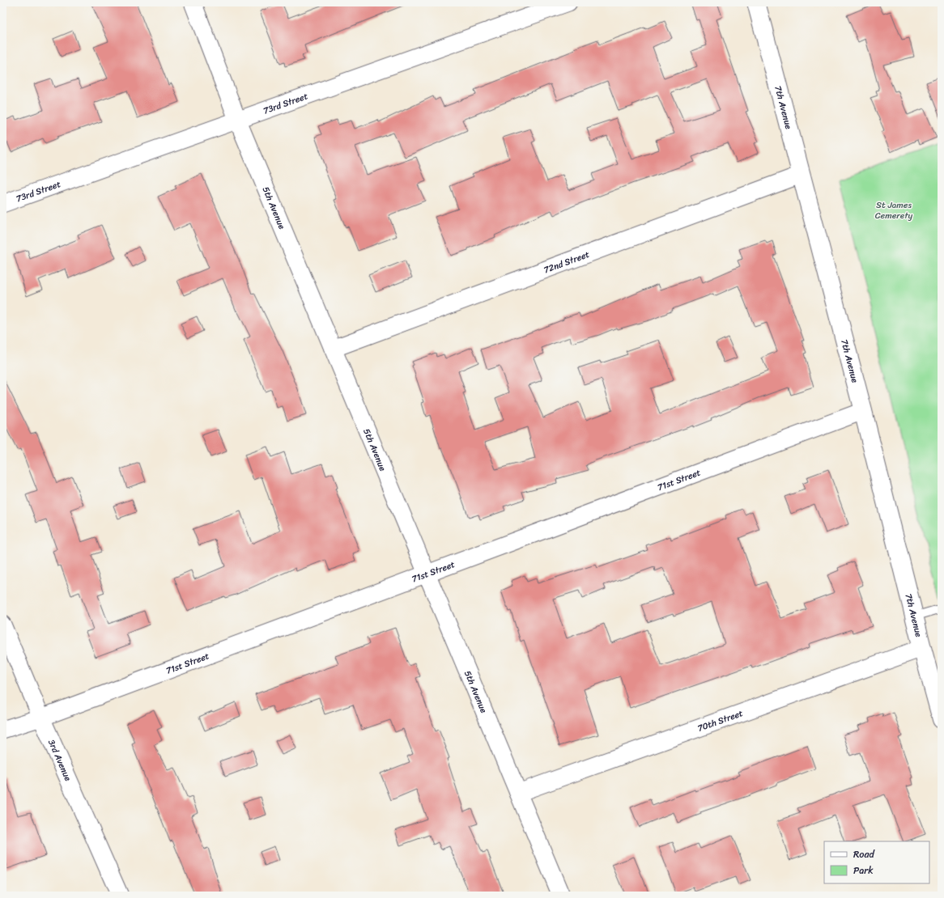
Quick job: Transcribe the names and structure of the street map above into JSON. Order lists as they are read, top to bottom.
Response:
{
  "streets": {
    "street": [
      "73rd Street",
      "7th Avenue",
      "5th Avenue",
      "72nd Street",
      "71st Street",
      "70th Street",
      "3rd Avenue"
    ]
  },
  "crossings": [
    ["73rd Street", "5th Avenue"],
    ["7th Avenue", "72nd Street"],
    ["7th Avenue", "71st Street"],
    ["7th Avenue", "70th Street"],
    ["5th Avenue", "72nd Street"],
    ["5th Avenue", "71st Street"],
    ["5th Avenue", "70th Street"],
    ["71st Street", "3rd Avenue"]
  ],
  "parks": ["St James Cemerety"],
  "legend": ["Road", "Park"]
}
